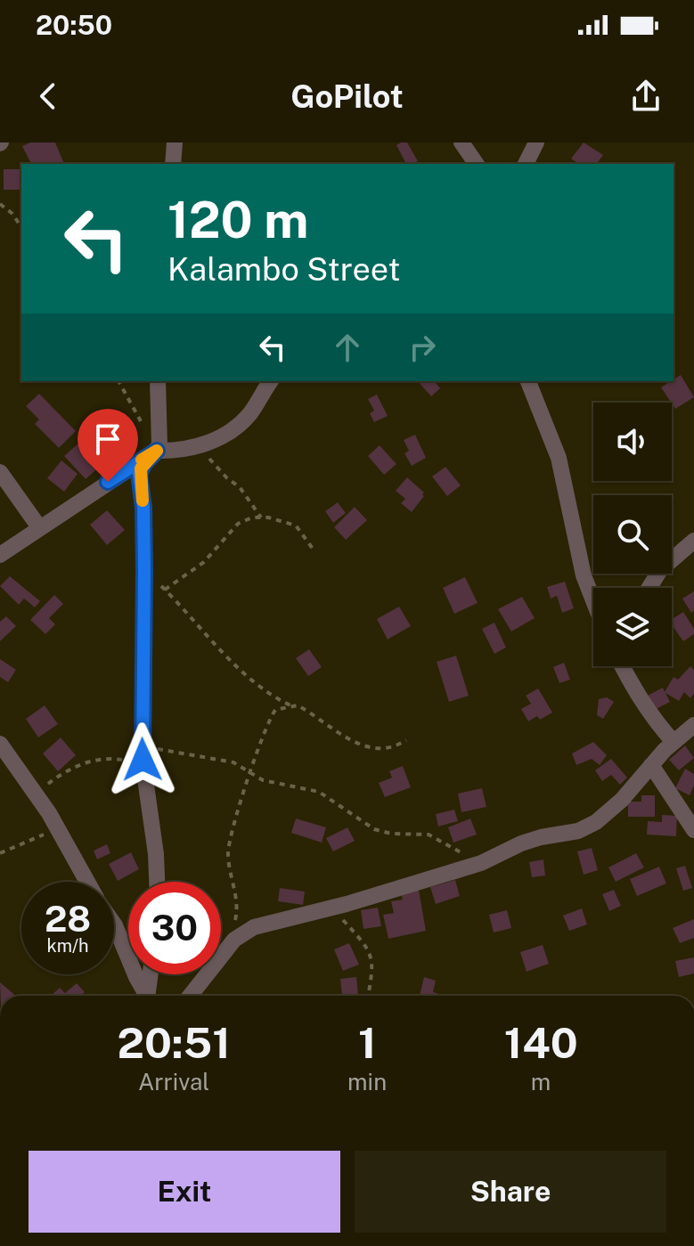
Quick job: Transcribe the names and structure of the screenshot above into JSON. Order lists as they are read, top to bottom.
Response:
{
  "page": {
    "status": "20:50",
    "header": "GoPilot",
    "turn": ["120 m", "Kalambo Street"],
    "speed": "28 km/h",
    "limit": "30",
    "eta": [
      "20:51",
      "Arrival",
      "1",
      "min",
      "140",
      "m"
    ],
    "buttons": ["Exit", "Share"]
  }
}
